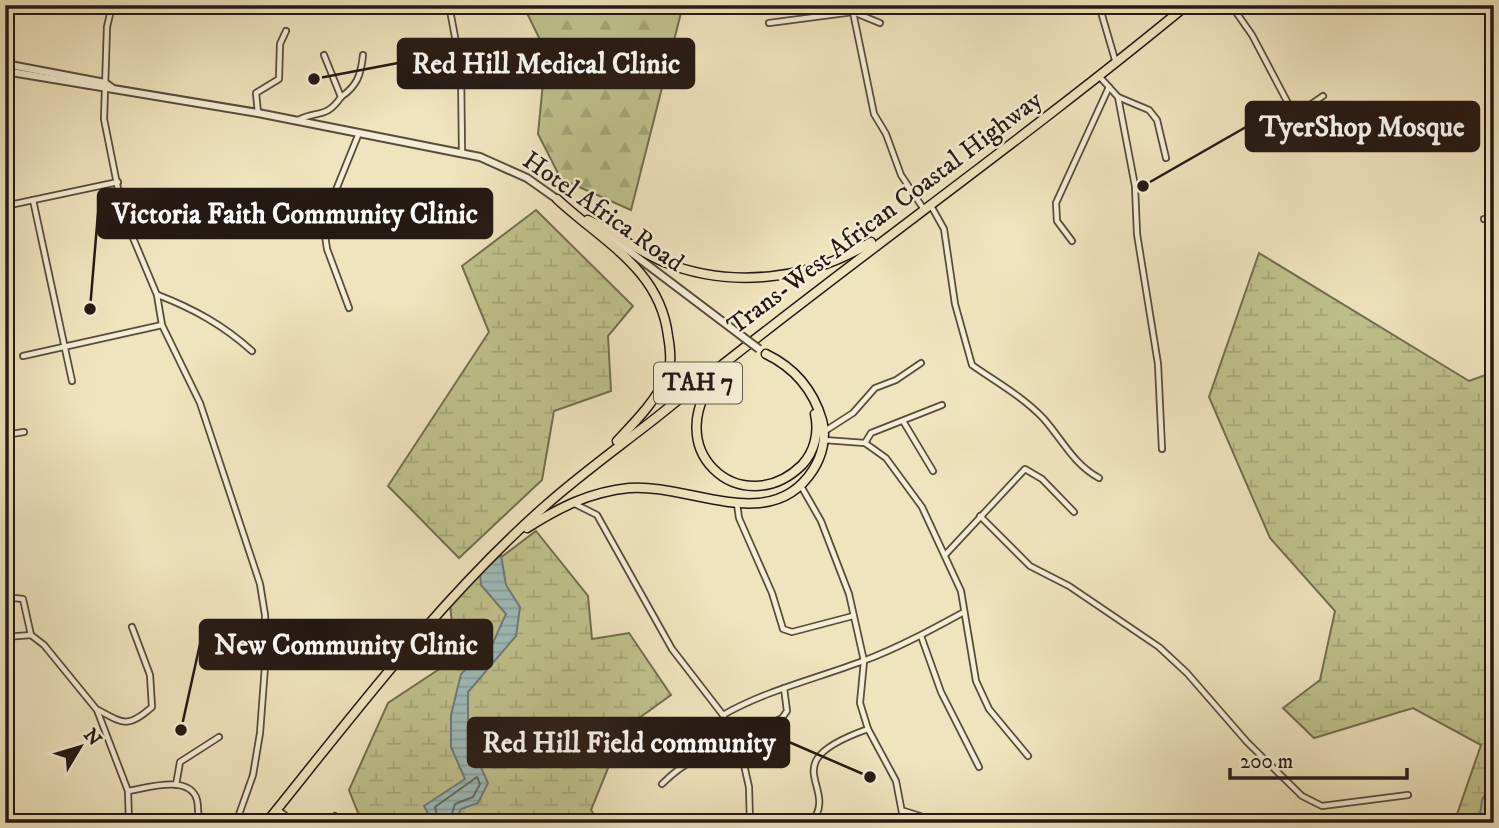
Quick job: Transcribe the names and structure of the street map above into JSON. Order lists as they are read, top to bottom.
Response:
{
  "streets": {
    "highway": ["Trans-West African Coastal Highway", "TAH 7"],
    "street": ["Hotel Africa Road"]
  },
  "places": [
    "Red Hill Medical Clinic",
    "TyerShop Mosque",
    "Victoria Faith Community Clinic",
    "New Community Clinic",
    "Red Hill Field community"
  ],
  "scale_bar": "200 m",
  "north": "top right"
}
